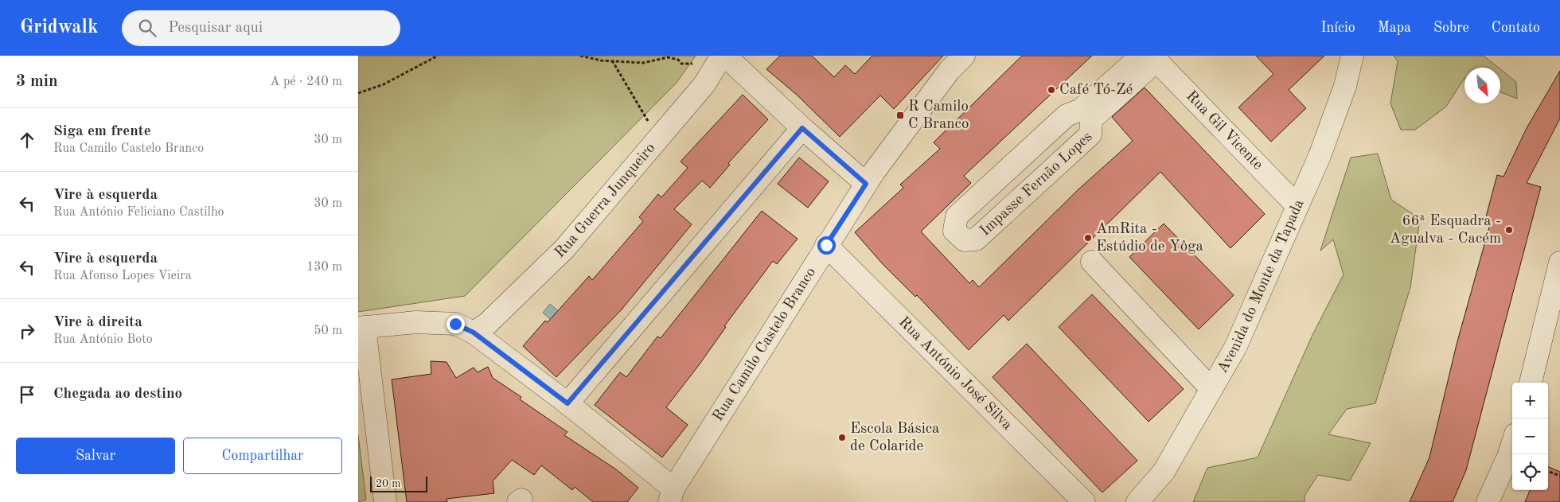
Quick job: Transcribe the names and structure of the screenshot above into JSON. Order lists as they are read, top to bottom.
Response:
{
  "streets": {
    "street": [
      "Rua Gil Vicente",
      "Impasse Fernão Lopes",
      "Rua Guerra Junqueiro",
      "Avenida do Monte da Tapada",
      "Rua Camilo Castelo Branco",
      "Rua António José Silva"
    ]
  },
  "crossings": [
    ["Rua Gil Vicente", "Impasse Fernão Lopes"],
    ["Rua Gil Vicente", "Avenida do Monte da Tapada"],
    ["Rua Camilo Castelo Branco", "Rua António José Silva"]
  ],
  "places": {
    "other": [
      "Café Tó-Zé",
      "66ª Esquadra - Agualva - Cacém",
      "AmRita - Estúdio de Yôga",
      "Escola Básica de Colaride"
    ],
    "transit": ["R Camilo C Branco"]
  },
  "scale_bar": "20 m",
  "north": "bottom right",
  "page": {
    "header": "Gridwalk",
    "search": "Pesquisar aqui",
    "nav": [
      "Início",
      "Mapa",
      "Sobre",
      "Contato"
    ],
    "heading": ["3 min", "A pé · 240 m"],
    "list": [
      ["Siga em frente", "Rua Camilo Castelo Branco", "30 m"],
      ["Vire à esquerda", "Rua António Feliciano Castilho", "30 m"],
      ["Vire à esquerda", "Rua Afonso Lopes Vieira", "130 m"],
      ["Vire à direita", "Rua António Boto", "50 m"],
      "Chegada ao destino"
    ],
    "map_buttons": ["+", "−"],
    "buttons": ["Salvar", "Compartilhar"],
    "scale": "20 m"
  }
}
